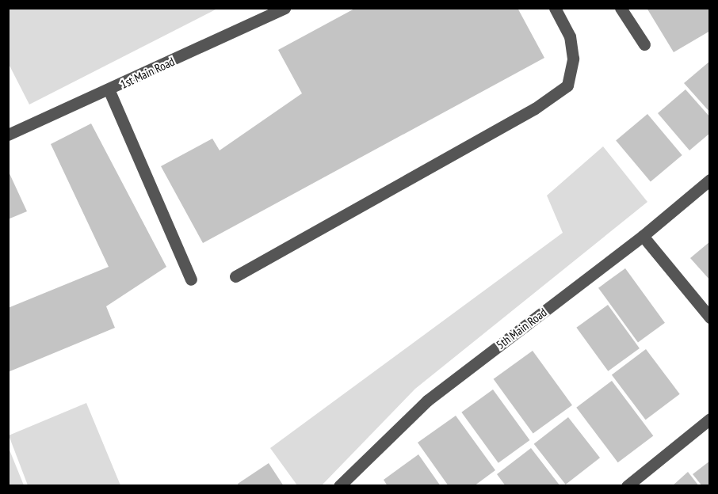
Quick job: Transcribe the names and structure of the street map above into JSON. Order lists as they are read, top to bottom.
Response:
{
  "streets": {
    "street": ["1st Main Road", "5th Main Road"]
  }
}
